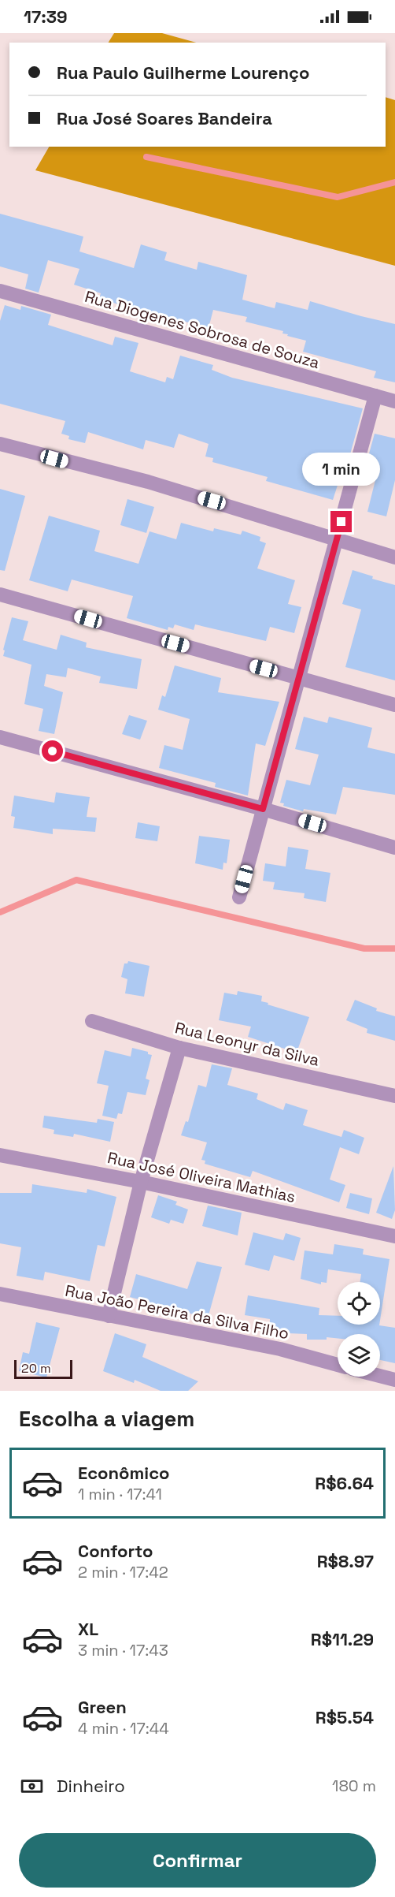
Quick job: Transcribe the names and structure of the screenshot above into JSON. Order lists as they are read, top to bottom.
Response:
{
  "streets": {
    "street": [
      "Rua Diogenes Sobrosa de Souza",
      "Rua Leonyr da Silva",
      "Rua José Oliveira Mathias",
      "Rua João Pereira da Silva Filho"
    ]
  },
  "scale_bar": "20 m",
  "page": {
    "status": "17:39",
    "banner": ["Rua Paulo Guilherme Lourenço", "Rua José Soares Bandeira"],
    "bubble": "1 min",
    "scale": "20 m",
    "heading": "Escolha a viagem",
    "list": [
      {
        "name": "Econômico",
        "note": "1 min · 17:41",
        "value": "R$6.64"
      },
      {
        "name": "Conforto",
        "note": "2 min · 17:42",
        "value": "R$8.97"
      },
      {
        "name": "XL",
        "note": "3 min · 17:43",
        "value": "R$11.29"
      },
      {
        "name": "Green",
        "note": "4 min · 17:44",
        "value": "R$5.54"
      }
    ],
    "pay": ["Dinheiro", "180 m"],
    "buttons": "Confirmar"
  }
}
